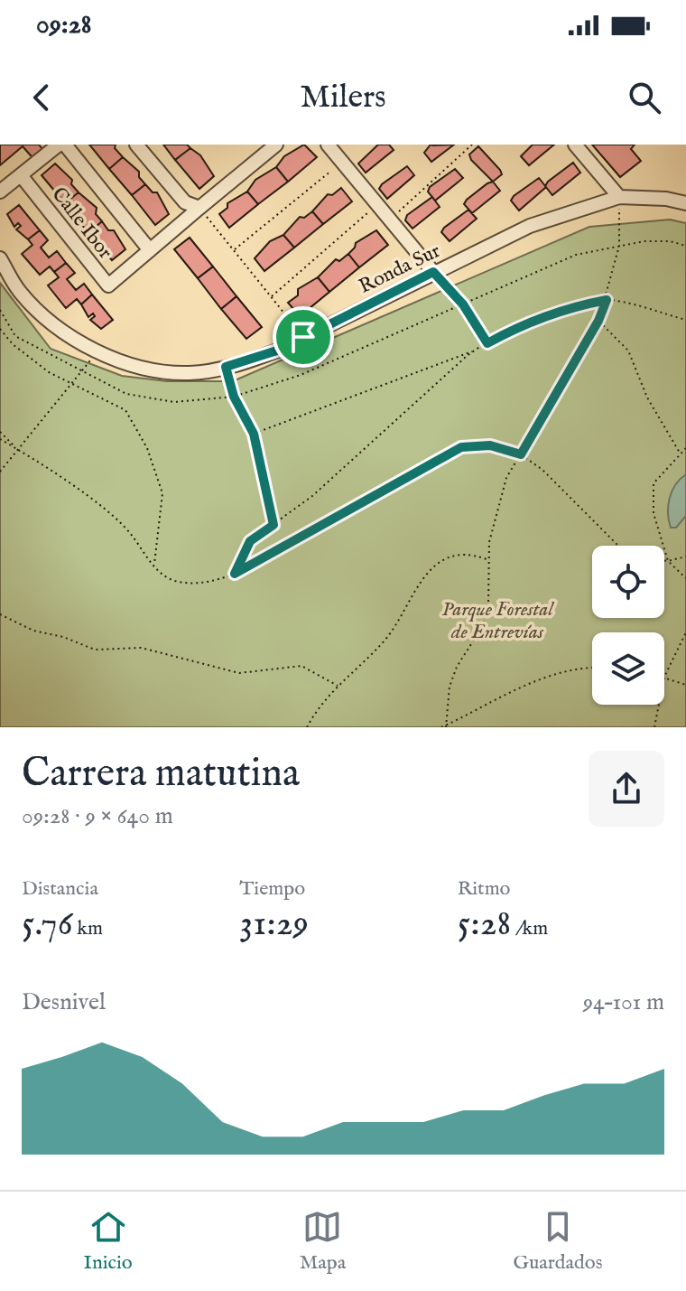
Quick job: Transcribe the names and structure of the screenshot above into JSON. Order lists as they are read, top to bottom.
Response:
{
  "streets": {
    "street": ["Calle Ibor", "Ronda Sur"]
  },
  "parks": ["Parque Forestal de Entrevías"],
  "page": {
    "status": "09:28",
    "header": "Milers",
    "heading": ["Carrera matutina", "09:28 · 9 × 640 m"],
    "stats": [
      ["Distancia", "5.76 km"],
      ["Tiempo", "31:29"],
      ["Ritmo", "5:28 /km"]
    ],
    "chart": ["Desnivel", "94–101 m"],
    "tabs": ["Inicio", "Mapa", "Guardados"]
  }
}
